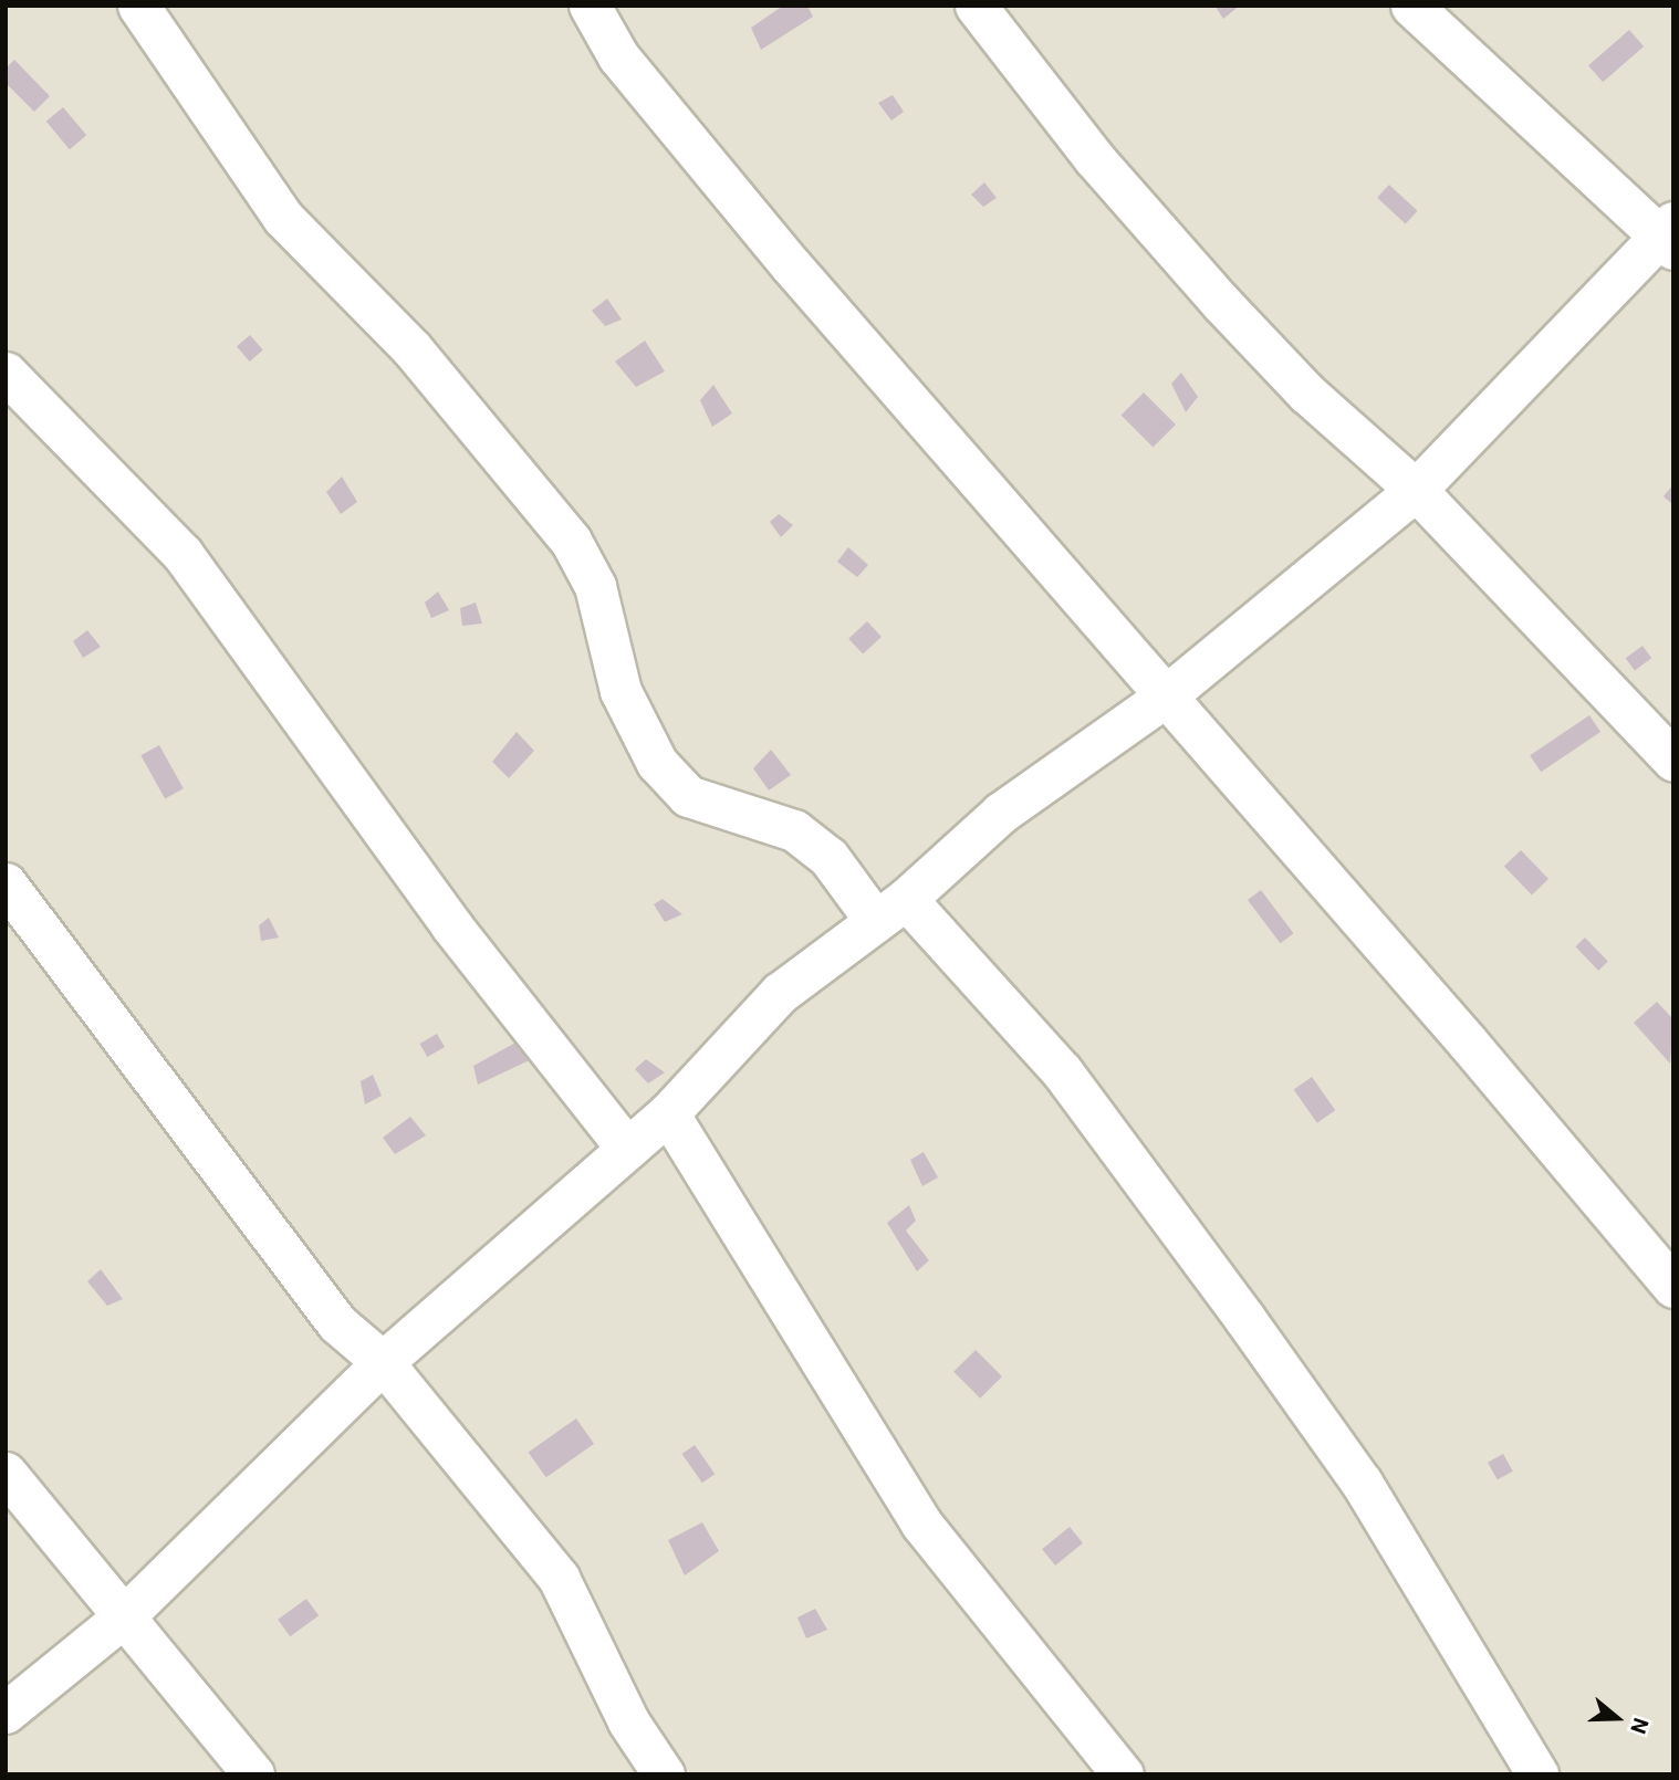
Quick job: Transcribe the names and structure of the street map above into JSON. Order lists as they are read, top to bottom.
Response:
{
  "north": "right"
}
